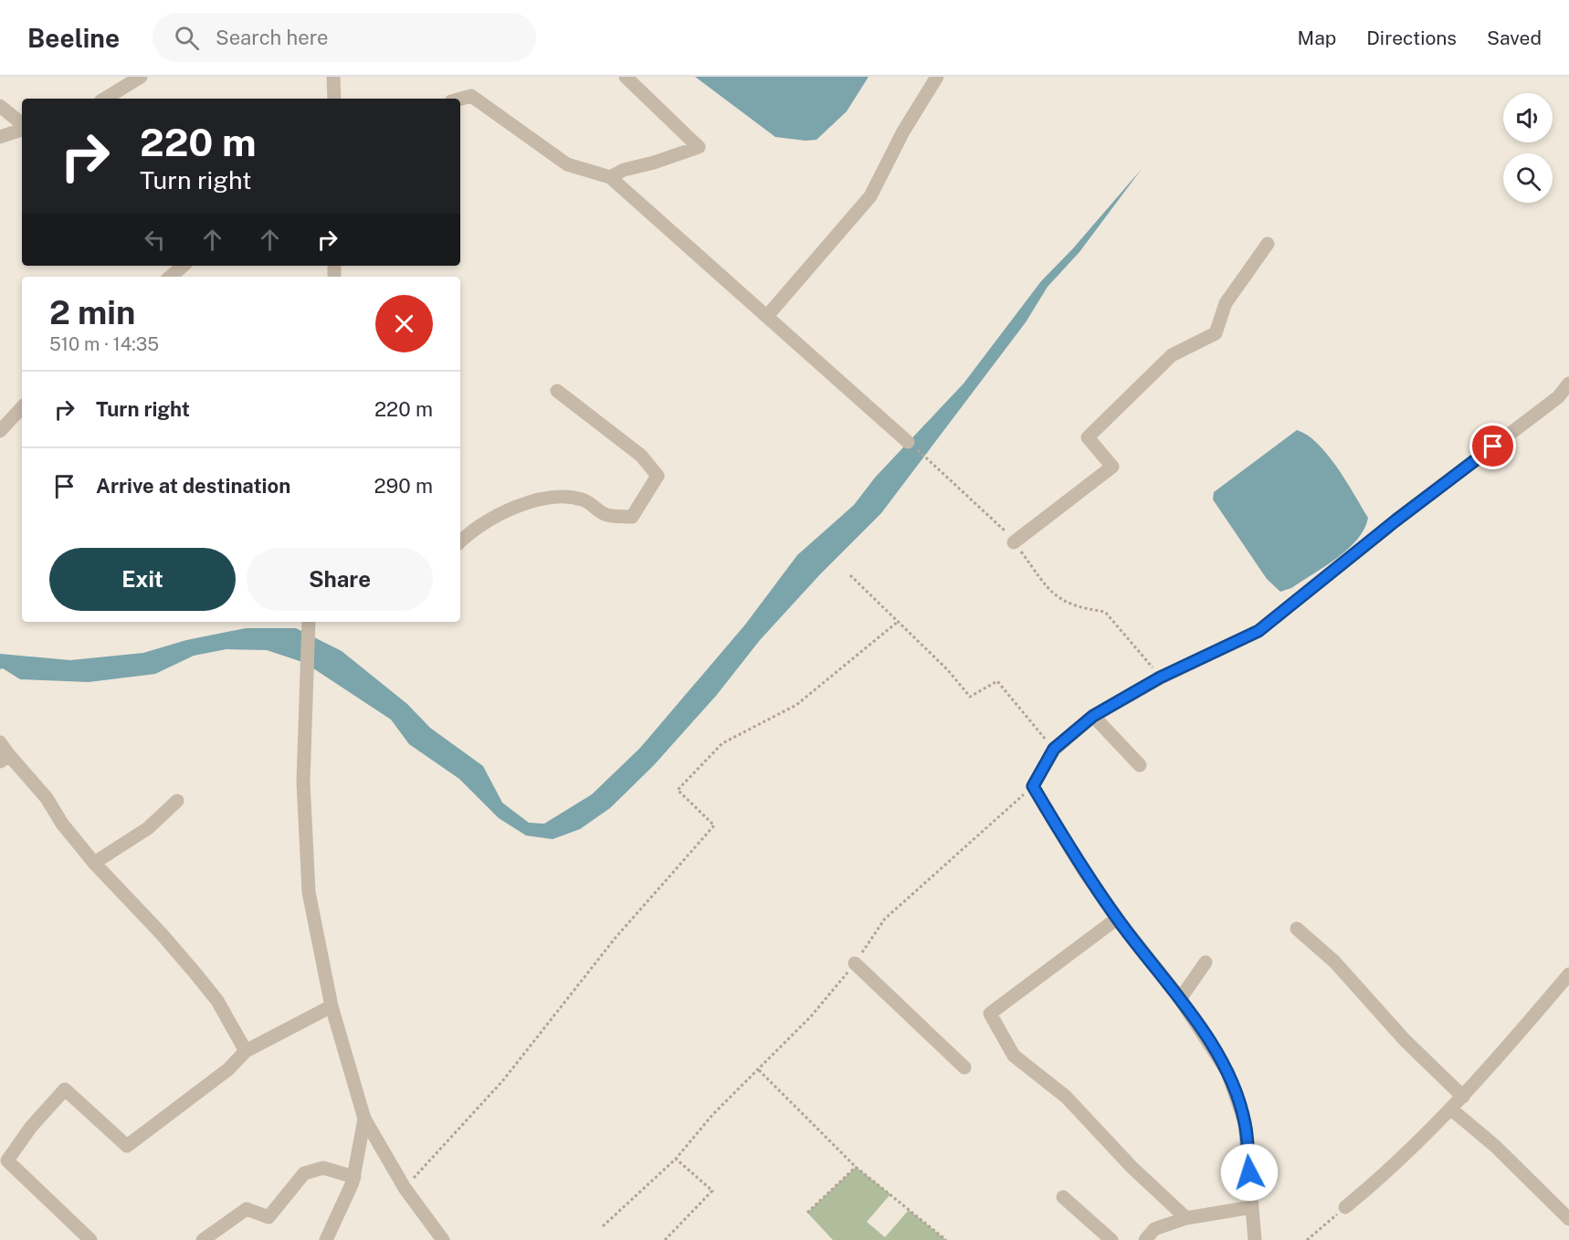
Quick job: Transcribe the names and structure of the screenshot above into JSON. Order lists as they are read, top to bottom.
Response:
{
  "page": {
    "header": "Beeline",
    "search": "Search here",
    "nav": ["Map", "Directions", "Saved"],
    "turn": ["220 m", "Turn right"],
    "heading": ["2 min", "510 m · 14:35"],
    "list": [
      {
        "name": "Turn right",
        "value": "220 m"
      },
      {
        "name": "Arrive at destination",
        "value": "290 m"
      }
    ],
    "buttons": ["Exit", "Share"]
  }
}
